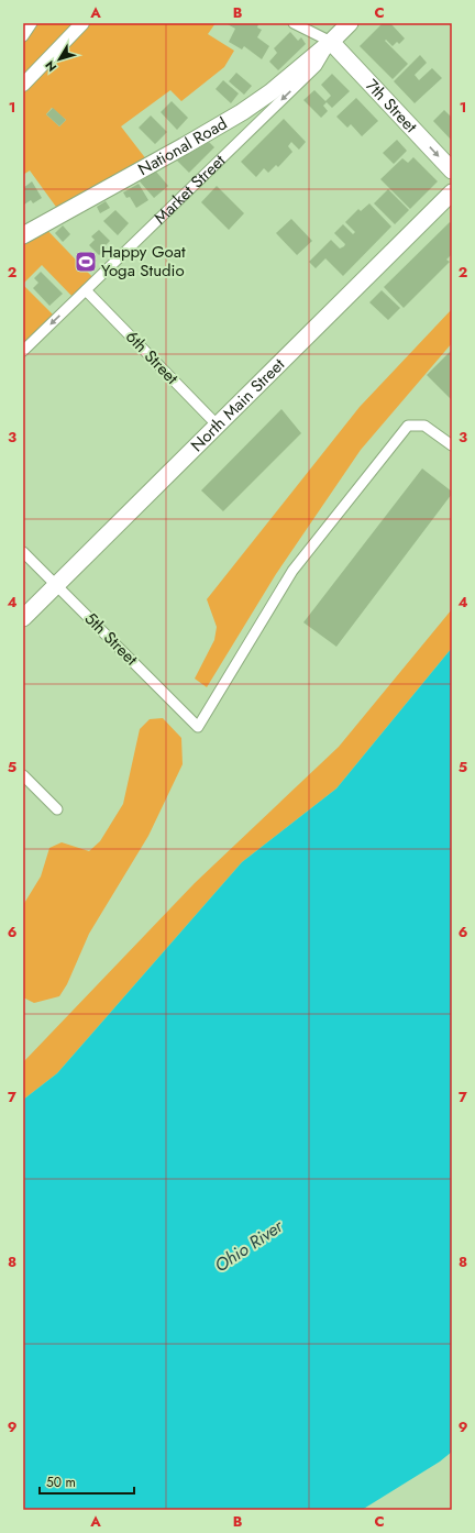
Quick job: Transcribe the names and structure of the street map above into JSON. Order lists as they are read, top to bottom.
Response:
{
  "streets": {
    "main road": [
      "7th Street",
      "National Road",
      "Market Street",
      "North Main Street"
    ],
    "street": ["6th Street", "5th Street"]
  },
  "crossings": [
    ["7th Street", "National Road"],
    ["7th Street", "Market Street"],
    ["National Road", "Market Street"],
    ["Market Street", "6th Street"],
    ["6th Street", "North Main Street"],
    ["North Main Street", "5th Street"]
  ],
  "one_way": ["7th Street", "Market Street"],
  "water": ["Ohio River"],
  "places": {
    "sports": ["Happy Goat Yoga Studio"]
  },
  "scale_bar": "50 m",
  "north": "bottom left",
  "grid": {
    "columns": ["A", "B", "C"],
    "rows": [
      "1",
      "2",
      "3",
      "4",
      "5",
      "6",
      "7",
      "8",
      "9"
    ]
  }
}
